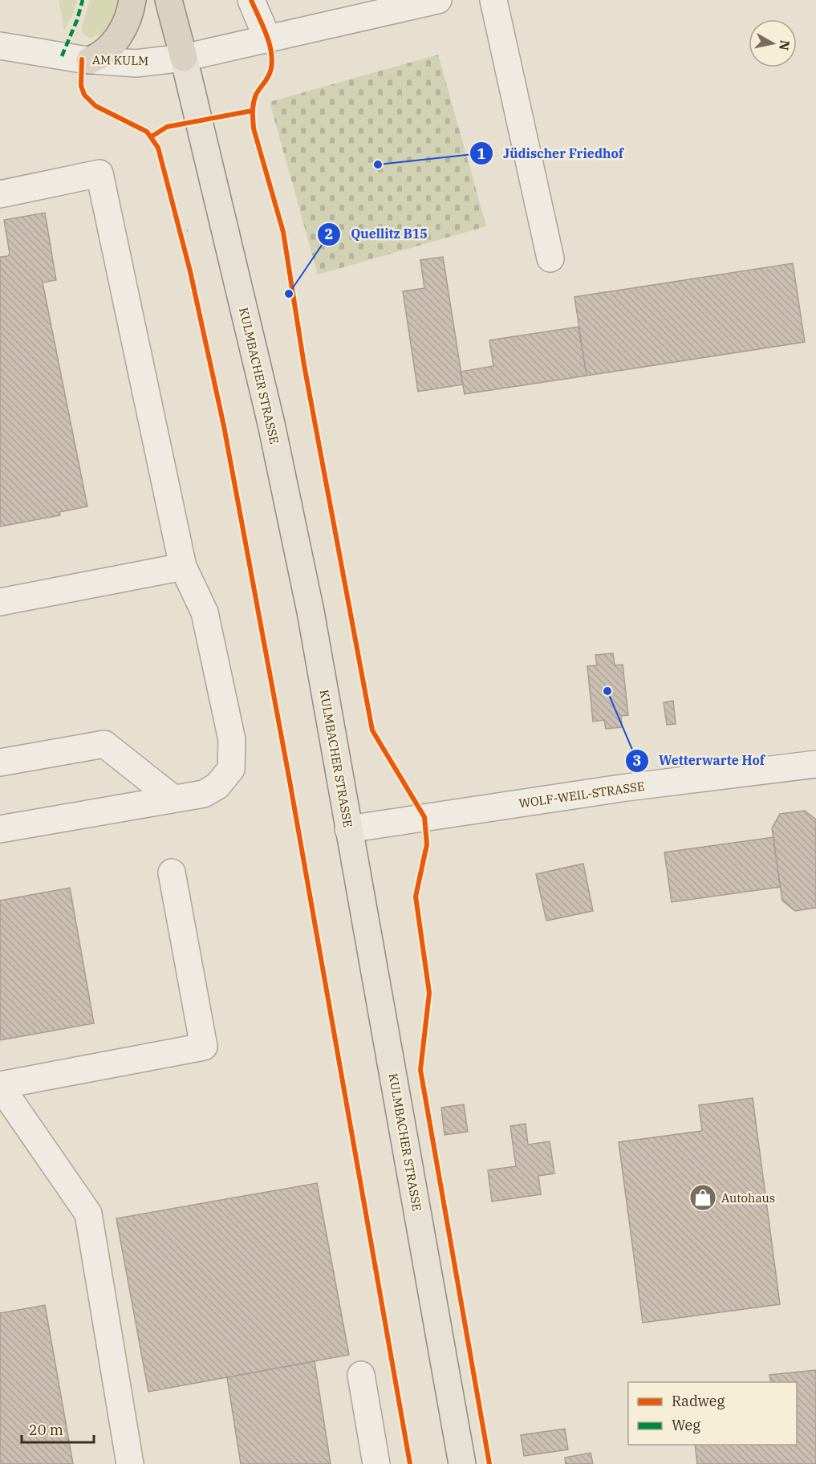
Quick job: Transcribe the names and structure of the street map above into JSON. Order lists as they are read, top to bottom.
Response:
{
  "streets": {
    "main road": ["KULMBACHER STRASSE"],
    "street": ["AM KULM", "WOLF-WEIL-STRASSE"]
  },
  "crossings": [
    ["AM KULM", "KULMBACHER STRASSE"],
    ["KULMBACHER STRASSE", "WOLF-WEIL-STRASSE"]
  ],
  "places": {
    "other": ["Jüdischer Friedhof", "Quellitz B15", "Wetterwarte Hof"],
    "shop": ["Autohaus"]
  },
  "legend": ["Radweg", "Weg"],
  "scale_bar": "20 m",
  "north": "right"
}
